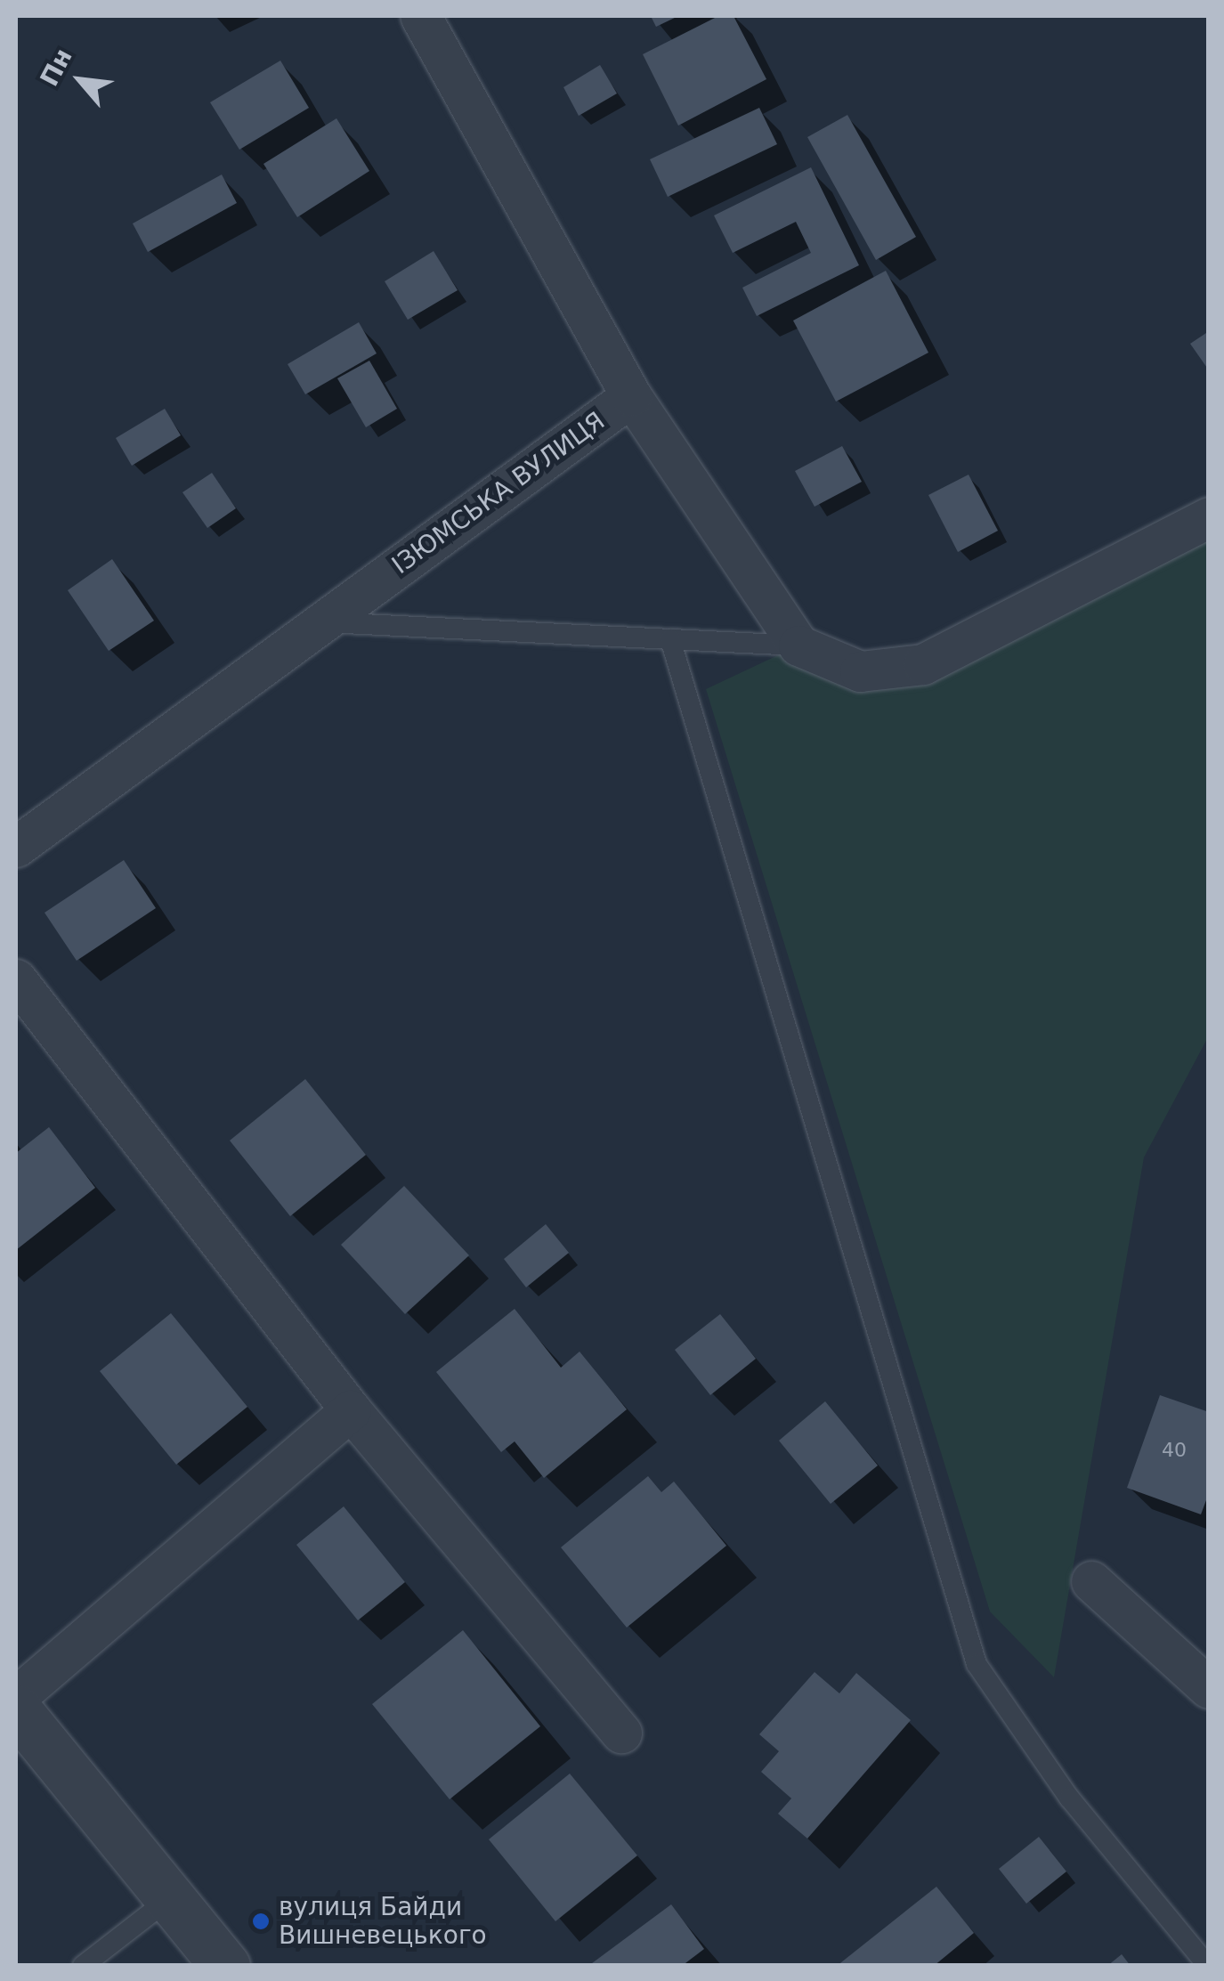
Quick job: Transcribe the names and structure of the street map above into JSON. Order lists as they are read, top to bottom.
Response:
{
  "streets": {
    "street": ["ІЗЮМСЬКА ВУЛИЦЯ"]
  },
  "places": ["вулиця Байди Вишневецького"],
  "house_numbers": ["40"],
  "north": "top left"
}
